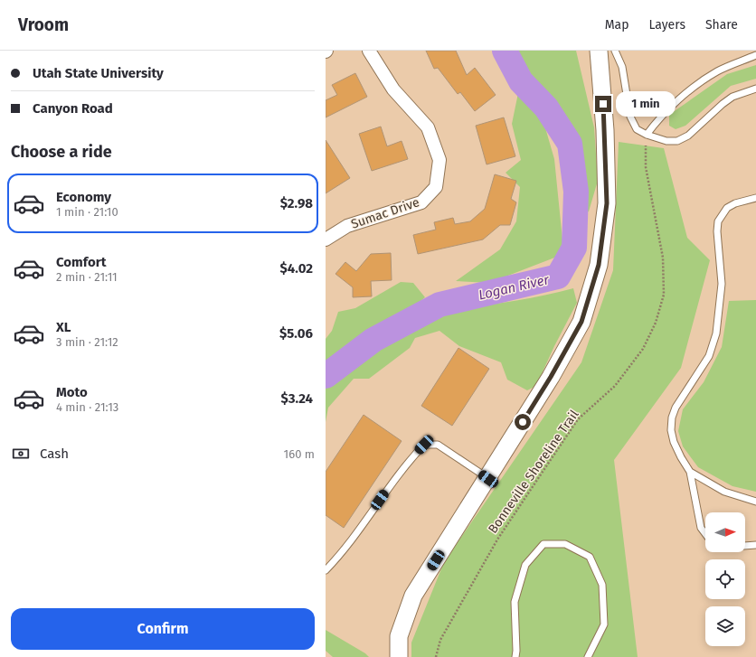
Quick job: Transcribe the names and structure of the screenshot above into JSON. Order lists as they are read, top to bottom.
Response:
{
  "streets": {
    "street": ["Sumac Drive"],
    "path": ["Bonneville Shoreline Trail"]
  },
  "water": ["Logan River"],
  "north": "right",
  "page": {
    "header": "Vroom",
    "nav": ["Map", "Layers", "Share"],
    "banner": ["Utah State University", "Canyon Road"],
    "bubble": "1 min",
    "heading": "Choose a ride",
    "list": [
      {
        "name": "Economy",
        "note": "1 min · 21:10",
        "value": "$2.98"
      },
      {
        "name": "Comfort",
        "note": "2 min · 21:11",
        "value": "$4.02"
      },
      {
        "name": "XL",
        "note": "3 min · 21:12",
        "value": "$5.06"
      },
      {
        "name": "Moto",
        "note": "4 min · 21:13",
        "value": "$3.24"
      }
    ],
    "pay": ["Cash", "160 m"],
    "buttons": "Confirm"
  }
}
